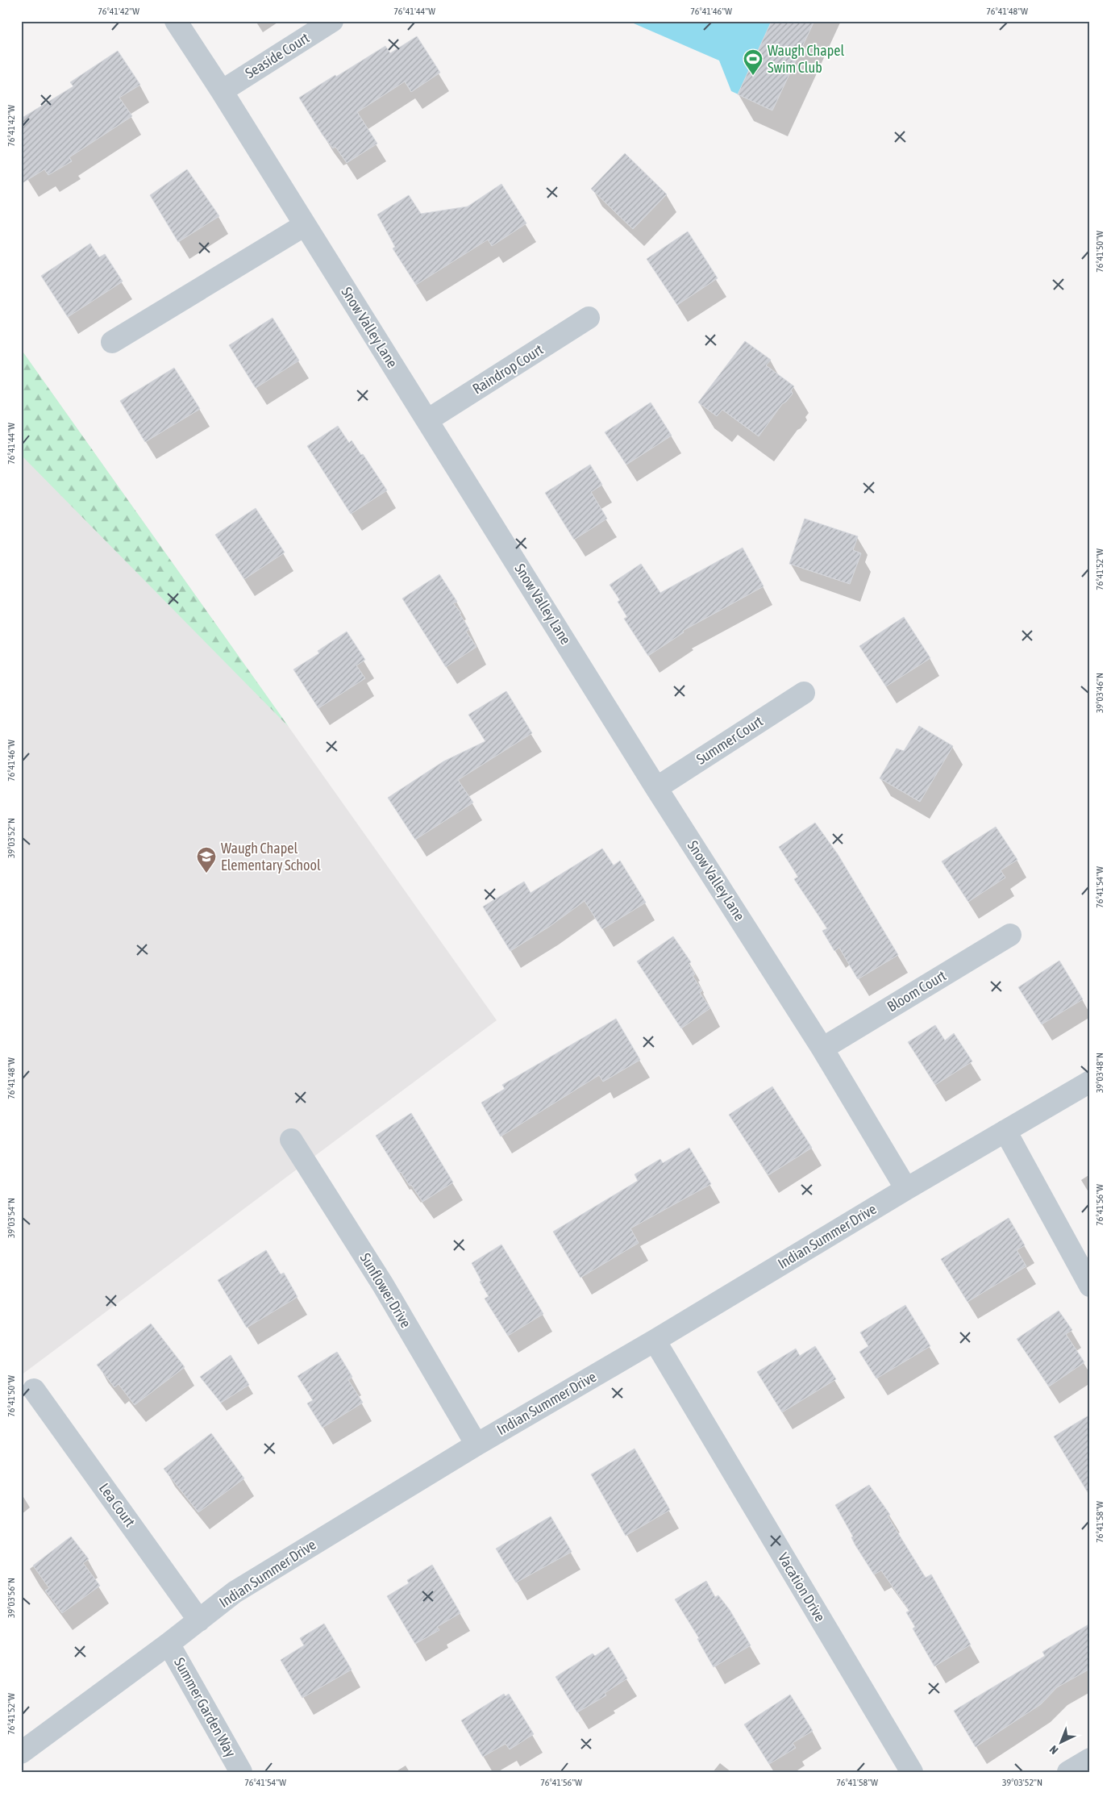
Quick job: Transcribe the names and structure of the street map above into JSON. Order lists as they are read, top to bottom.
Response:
{
  "streets": {
    "street": [
      "Seaside Court",
      "Snow Valley Lane",
      "Raindrop Court",
      "Summer Court",
      "Bloom Court",
      "Indian Summer Drive",
      "Sunflower Drive",
      "Lea Court",
      "Vacation Drive",
      "Summer Garden Way"
    ]
  },
  "crossings": [
    ["Seaside Court", "Snow Valley Lane"],
    ["Snow Valley Lane", "Raindrop Court"],
    ["Snow Valley Lane", "Summer Court"],
    ["Snow Valley Lane", "Bloom Court"],
    ["Snow Valley Lane", "Indian Summer Drive"],
    ["Indian Summer Drive", "Sunflower Drive"],
    ["Indian Summer Drive", "Lea Court"],
    ["Indian Summer Drive", "Vacation Drive"],
    ["Indian Summer Drive", "Summer Garden Way"]
  ],
  "places": {
    "sports": ["Waugh Chapel Swim Club"],
    "school or university": ["Waugh Chapel Elementary School"]
  },
  "north": "bottom left",
  "coordinates": [
    "76°41'42\"W",
    "76°41'44\"W",
    "76°41'46\"W",
    "76°41'48\"W",
    "76°41'50\"W",
    "76°41'52\"W",
    "39°03'46\"N",
    "39°03'52\"N",
    "76°41'54\"W",
    "39°03'48\"N",
    "76°41'56\"W",
    "39°03'54\"N",
    "76°41'58\"W",
    "39°03'56\"N"
  ]
}
